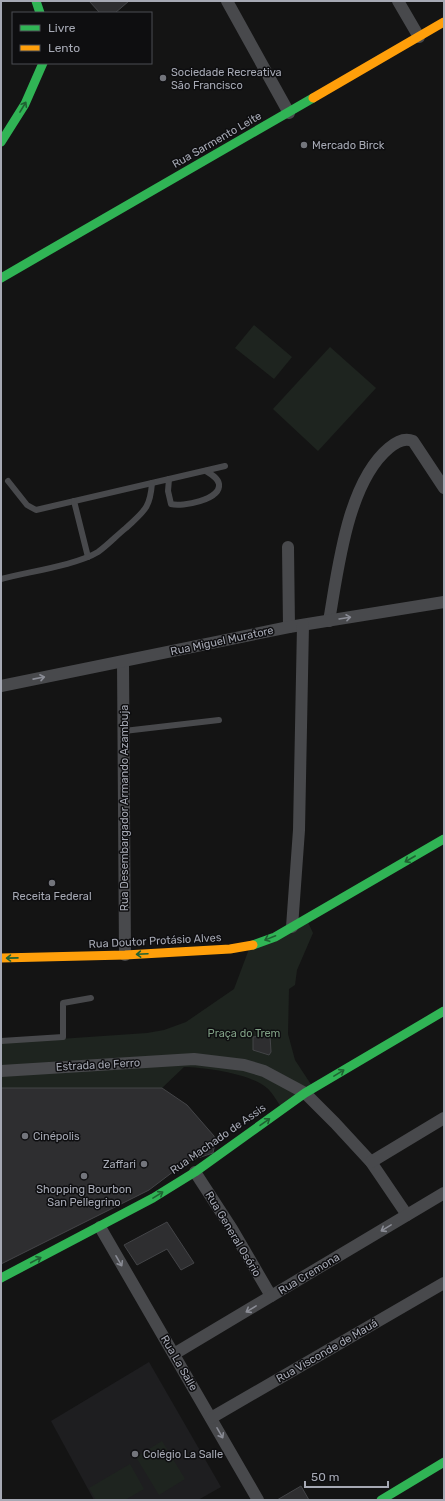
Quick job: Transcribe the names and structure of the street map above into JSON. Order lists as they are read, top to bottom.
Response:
{
  "streets": {
    "street": [
      "Rua Sarmento Leite",
      "Rua Miguel Muratore",
      "Rua Desembargador Armando Azambuja",
      "Rua Doutor Protásio Alves",
      "Estrada de Ferro",
      "Rua Machado de Assis",
      "Rua General Osório",
      "Rua Cremona",
      "Rua Visconde de Mauá",
      "Rua La Salle"
    ]
  },
  "crossings": [
    ["Rua Miguel Muratore", "Rua Desembargador Armando Azambuja"],
    ["Rua Desembargador Armando Azambuja", "Rua Doutor Protásio Alves"],
    ["Estrada de Ferro", "Rua Machado de Assis"],
    ["Estrada de Ferro", "Rua Cremona"],
    ["Rua Machado de Assis", "Rua General Osório"],
    ["Rua Machado de Assis", "Rua La Salle"],
    ["Rua General Osório", "Rua Cremona"],
    ["Rua Cremona", "Rua La Salle"],
    ["Rua Visconde de Mauá", "Rua La Salle"]
  ],
  "one_way": [
    "Rua Miguel Muratore",
    "Rua Doutor Protásio Alves",
    "Rua Machado de Assis",
    "Rua Cremona",
    "Rua La Salle"
  ],
  "parks": ["Praça do Trem"],
  "places": [
    "Sociedade Recreativa São Francisco",
    "Mercado Birck",
    "Receita Federal",
    "Cinépolis",
    "Zaffari",
    "Shopping Bourbon San Pellegrino",
    "Colégio La Salle"
  ],
  "legend": ["Livre", "Lento"],
  "scale_bar": "50 m"
}
